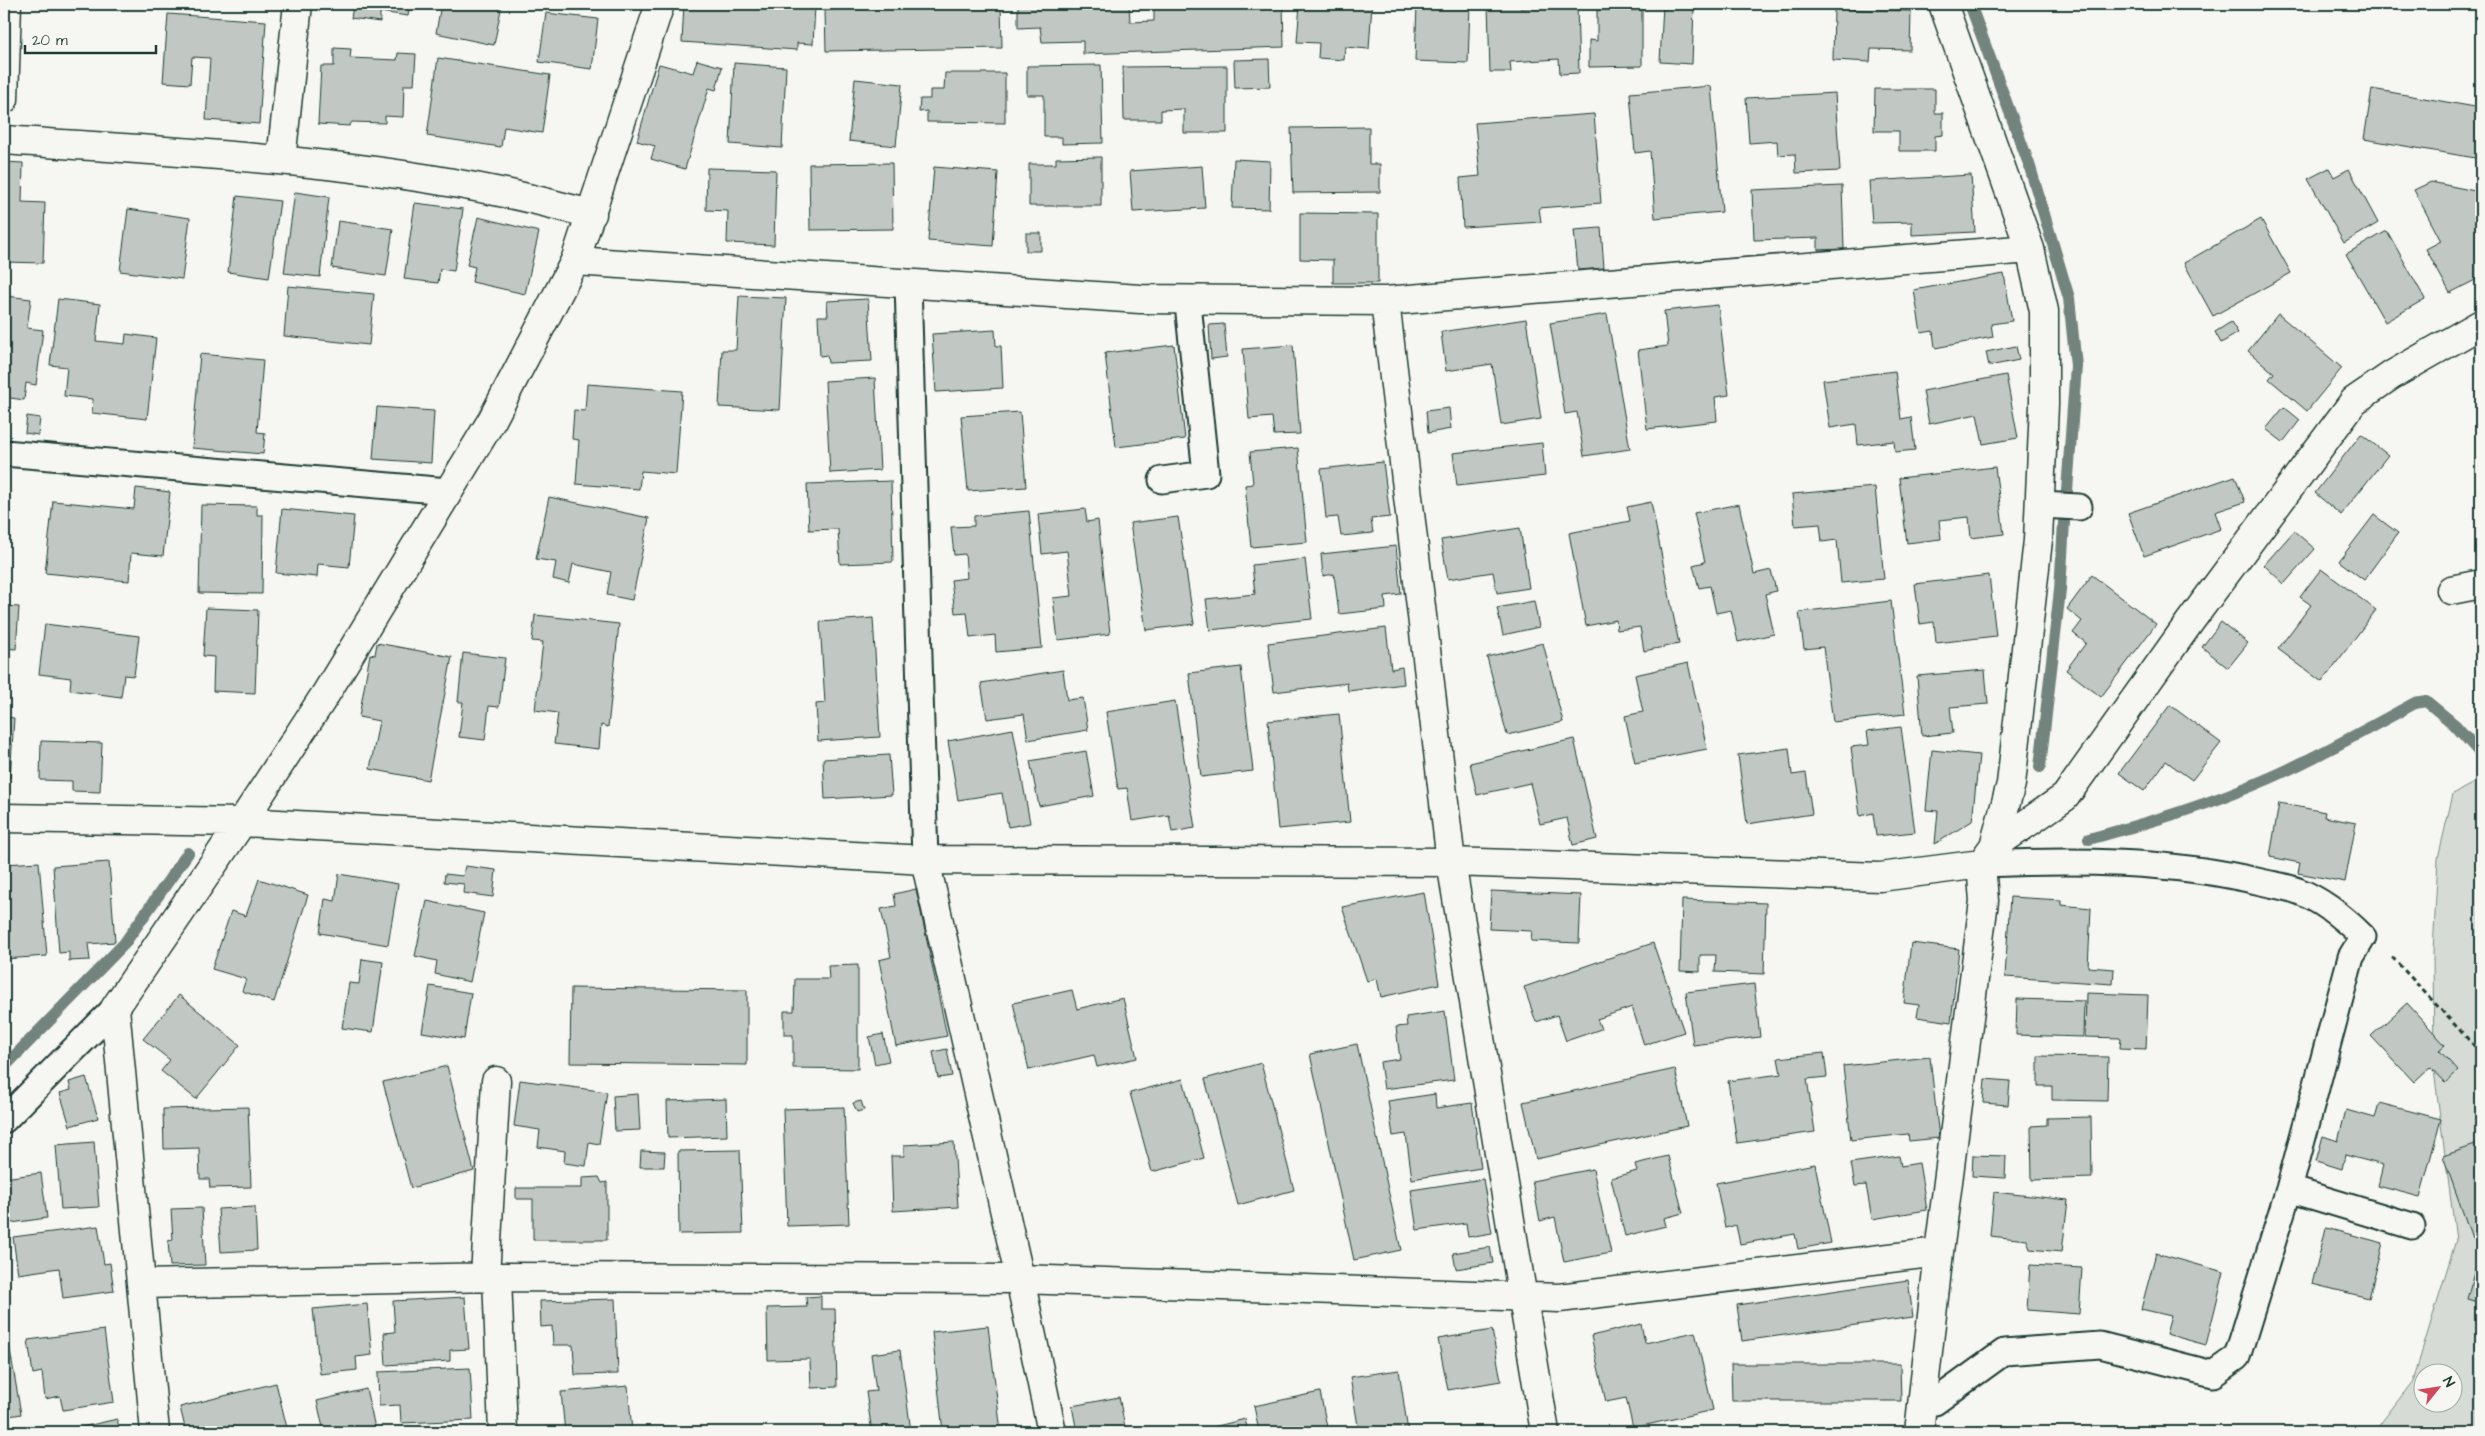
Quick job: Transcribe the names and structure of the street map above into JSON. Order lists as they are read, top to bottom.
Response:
{
  "scale_bar": "20 m",
  "north": "top right"
}
